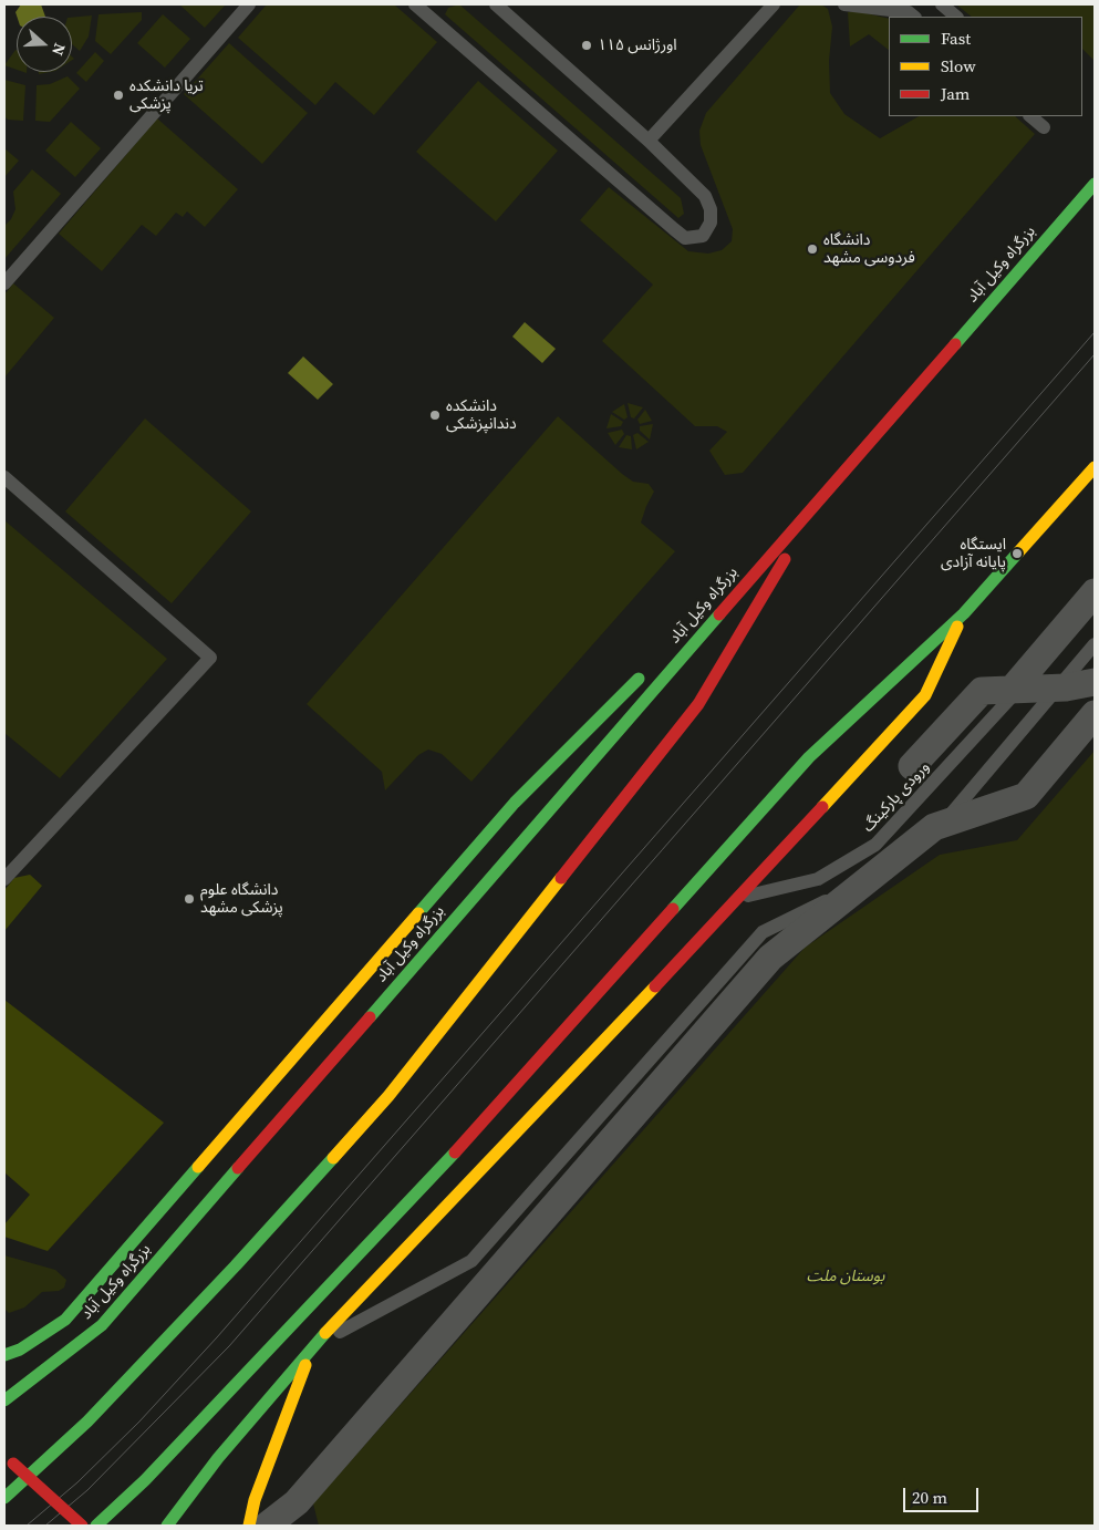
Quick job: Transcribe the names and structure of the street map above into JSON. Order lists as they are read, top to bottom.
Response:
{
  "streets": {
    "highway": ["بزرگراه وکیل آباد"],
    "lane": ["ورودی پارکینگ"]
  },
  "parks": ["بوستان ملت"],
  "places": [
    "اورژانس ۱۱۵",
    "تریا دانشکده پزشکی",
    "دانشگاه فردوسی مشهد",
    "دانشکده دندانپزشکی",
    "ایستگاه پایانه آزادی",
    "دانشگاه علوم پزشکی مشهد"
  ],
  "legend": ["Fast", "Slow", "Jam"],
  "scale_bar": "20 m",
  "north": "right"
}
